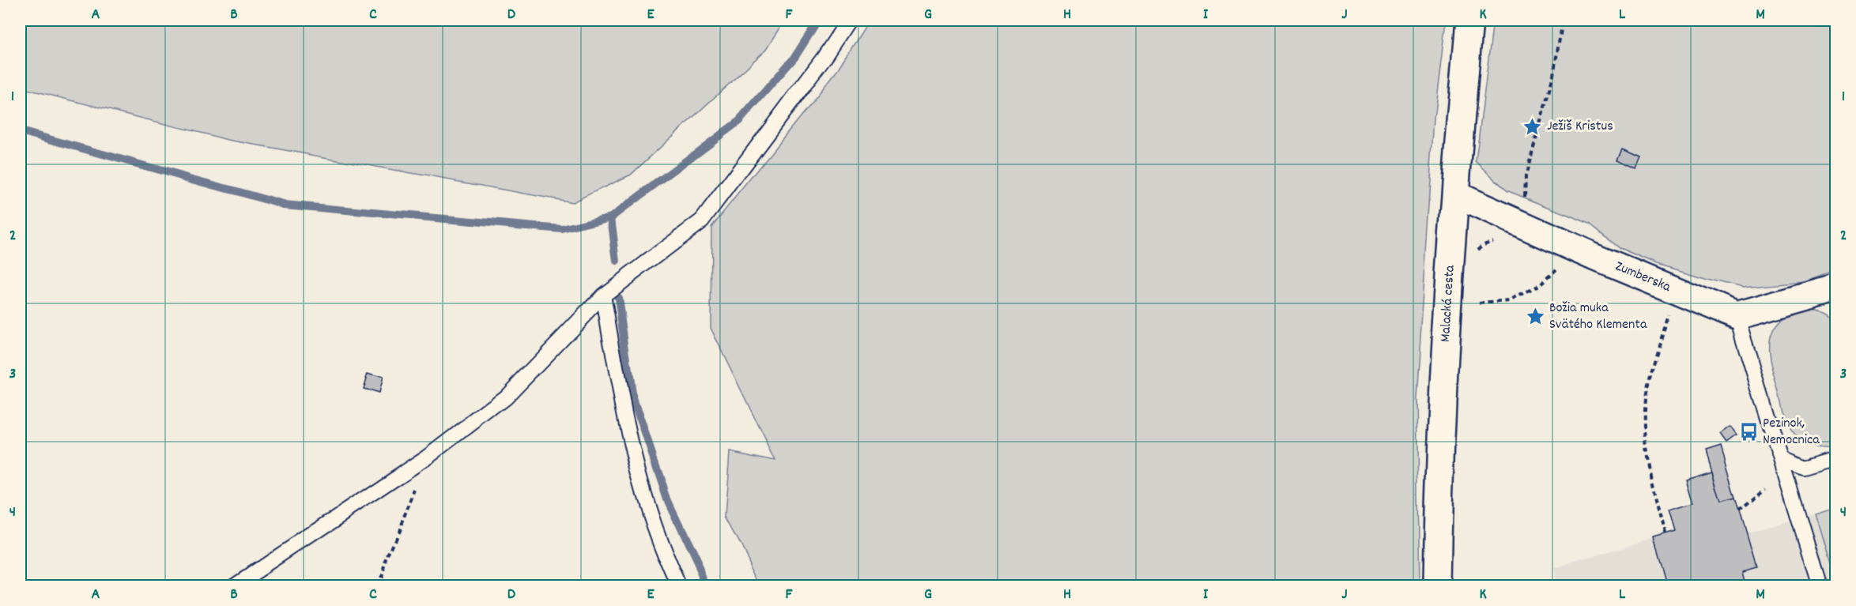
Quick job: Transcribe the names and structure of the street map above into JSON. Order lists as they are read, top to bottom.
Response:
{
  "streets": {
    "main road": ["Zumberska", "Malacká cesta"]
  },
  "crossings": [
    ["Zumberska", "Malacká cesta"]
  ],
  "places": {
    "place": ["Ježiš Kristus", "Božia muka Svätého Klementa"],
    "bus stop": ["Pezinok, Nemocnica"]
  },
  "grid": {
    "columns": [
      "A",
      "B",
      "C",
      "D",
      "E",
      "F",
      "G",
      "H",
      "I",
      "J",
      "K",
      "L",
      "M"
    ],
    "rows": [
      "1",
      "2",
      "3",
      "4"
    ]
  }
}
